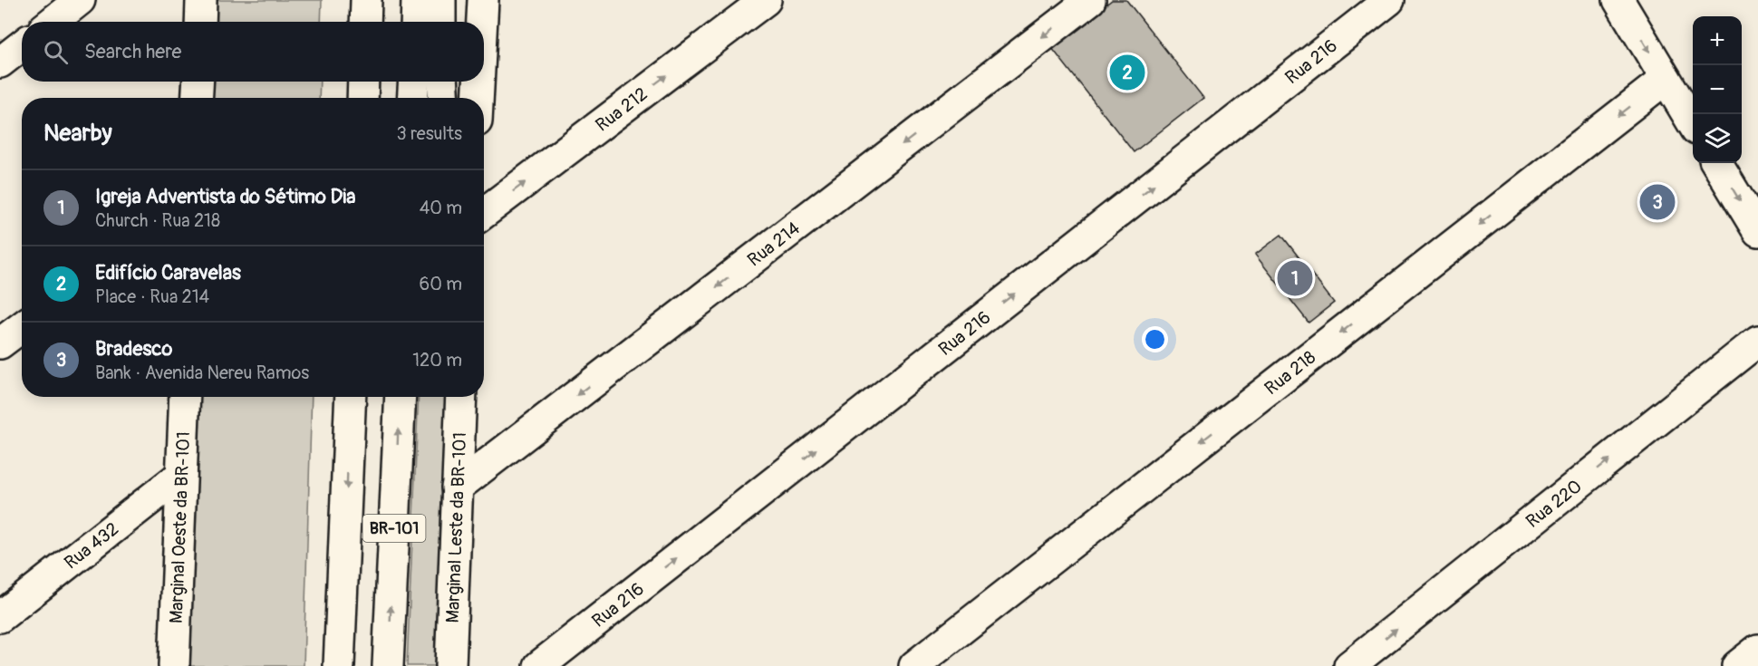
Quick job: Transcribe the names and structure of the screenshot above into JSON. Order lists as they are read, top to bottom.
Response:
{
  "streets": {
    "main road": [
      "Rua 216",
      "Rua 212",
      "Rua 214",
      "Rua 218",
      "Rua 220",
      "Marginal Oeste da BR-101",
      "BR-101",
      "Marginal Leste da BR-101",
      "Rua 432"
    ]
  },
  "crossings": [
    ["Rua 214", "Marginal Leste da BR-101"],
    ["Marginal Oeste da BR-101", "Rua 432"]
  ],
  "one_way": [
    "Rua 216",
    "Rua 212",
    "Rua 214",
    "Rua 218",
    "Rua 220"
  ],
  "page": {
    "map_buttons": ["+", "−"],
    "search": "Search here",
    "pins": ["2", "3", "1"],
    "heading": ["Nearby", "3 results"],
    "list": [
      {
        "mark": "1",
        "name": "Igreja Adventista do Sétimo Dia",
        "note": "Church · Rua 218",
        "value": "40 m"
      },
      {
        "mark": "2",
        "name": "Edifício Caravelas",
        "note": "Place · Rua 214",
        "value": "60 m"
      },
      {
        "mark": "3",
        "name": "Bradesco",
        "note": "Bank · Avenida Nereu Ramos",
        "value": "120 m"
      }
    ]
  }
}
